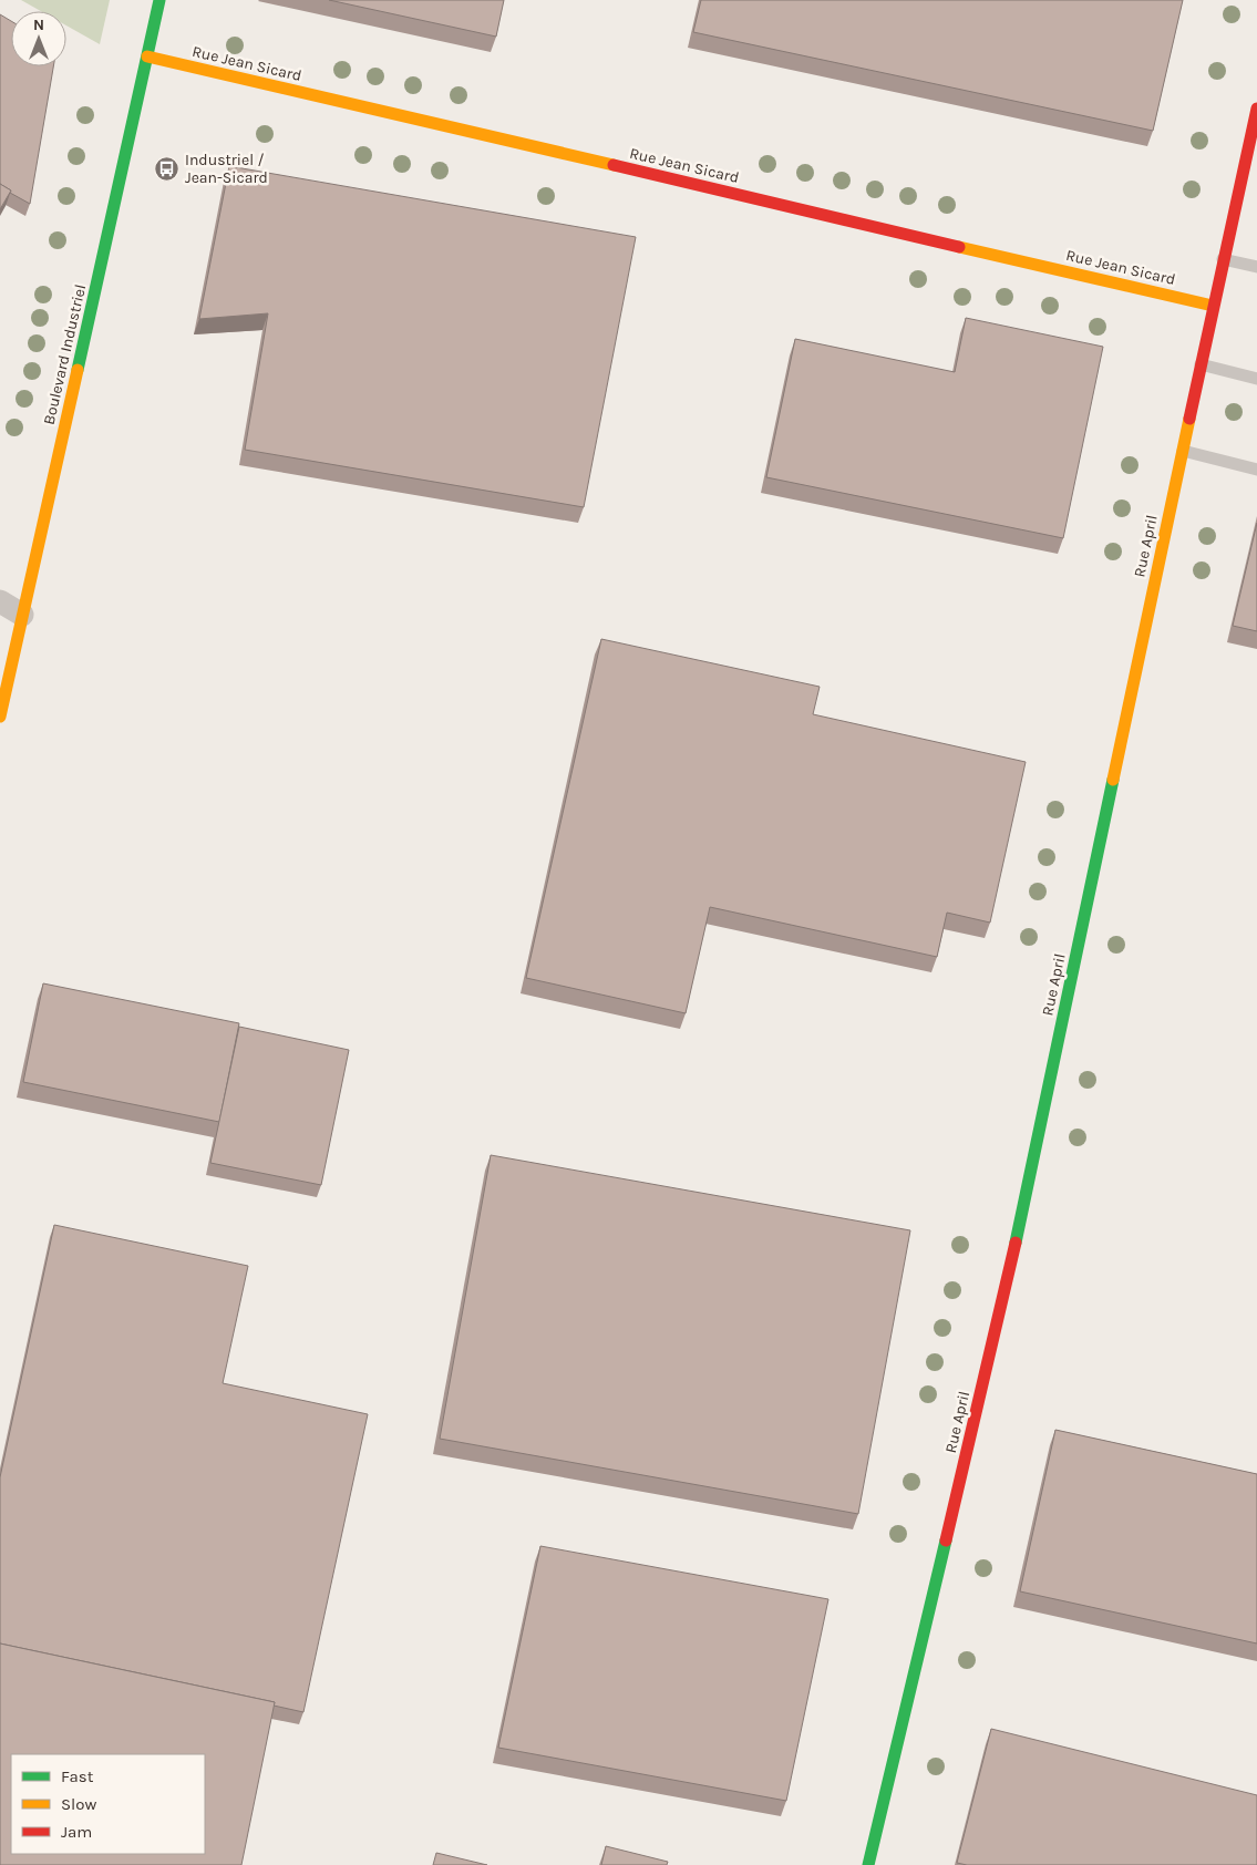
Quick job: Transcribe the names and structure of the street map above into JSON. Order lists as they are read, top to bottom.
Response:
{
  "streets": {
    "street": ["Rue Jean Sicard", "Boulevard Industriel", "Rue April"]
  },
  "crossings": [
    ["Rue Jean Sicard", "Boulevard Industriel"],
    ["Rue Jean Sicard", "Rue April"]
  ],
  "places": {
    "bus stop": ["Industriel / Jean-Sicard"]
  },
  "legend": ["Fast", "Slow", "Jam"],
  "north": "top"
}
